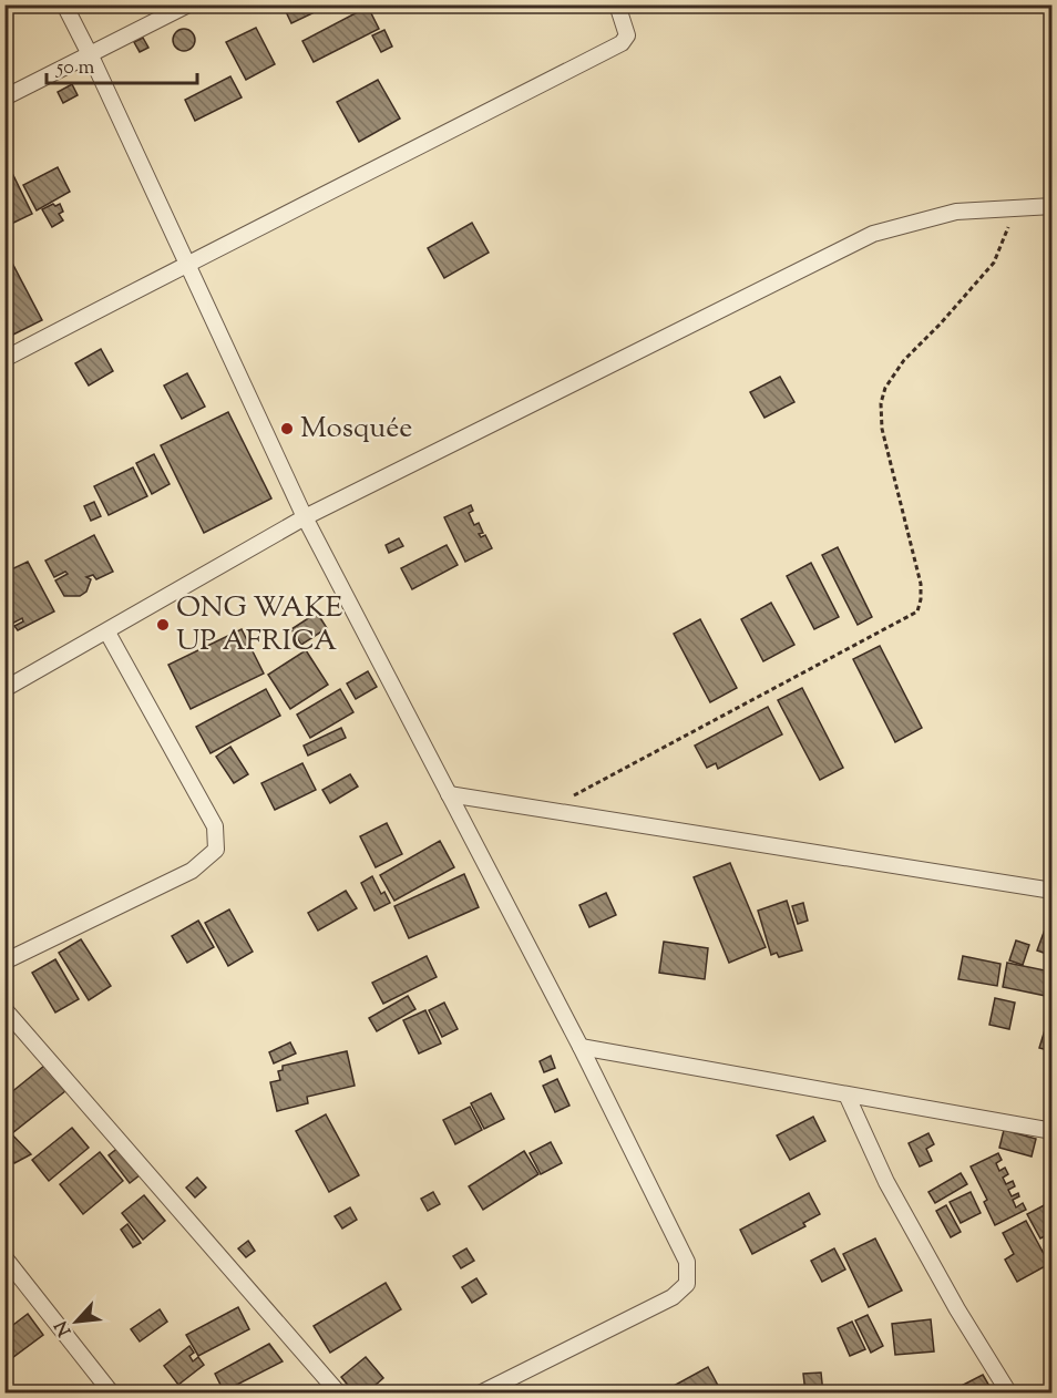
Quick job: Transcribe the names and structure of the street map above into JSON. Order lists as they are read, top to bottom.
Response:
{
  "places": ["Mosquée", "ONG WAKE UP AFRICA"],
  "scale_bar": "50 m",
  "north": "bottom left"
}
